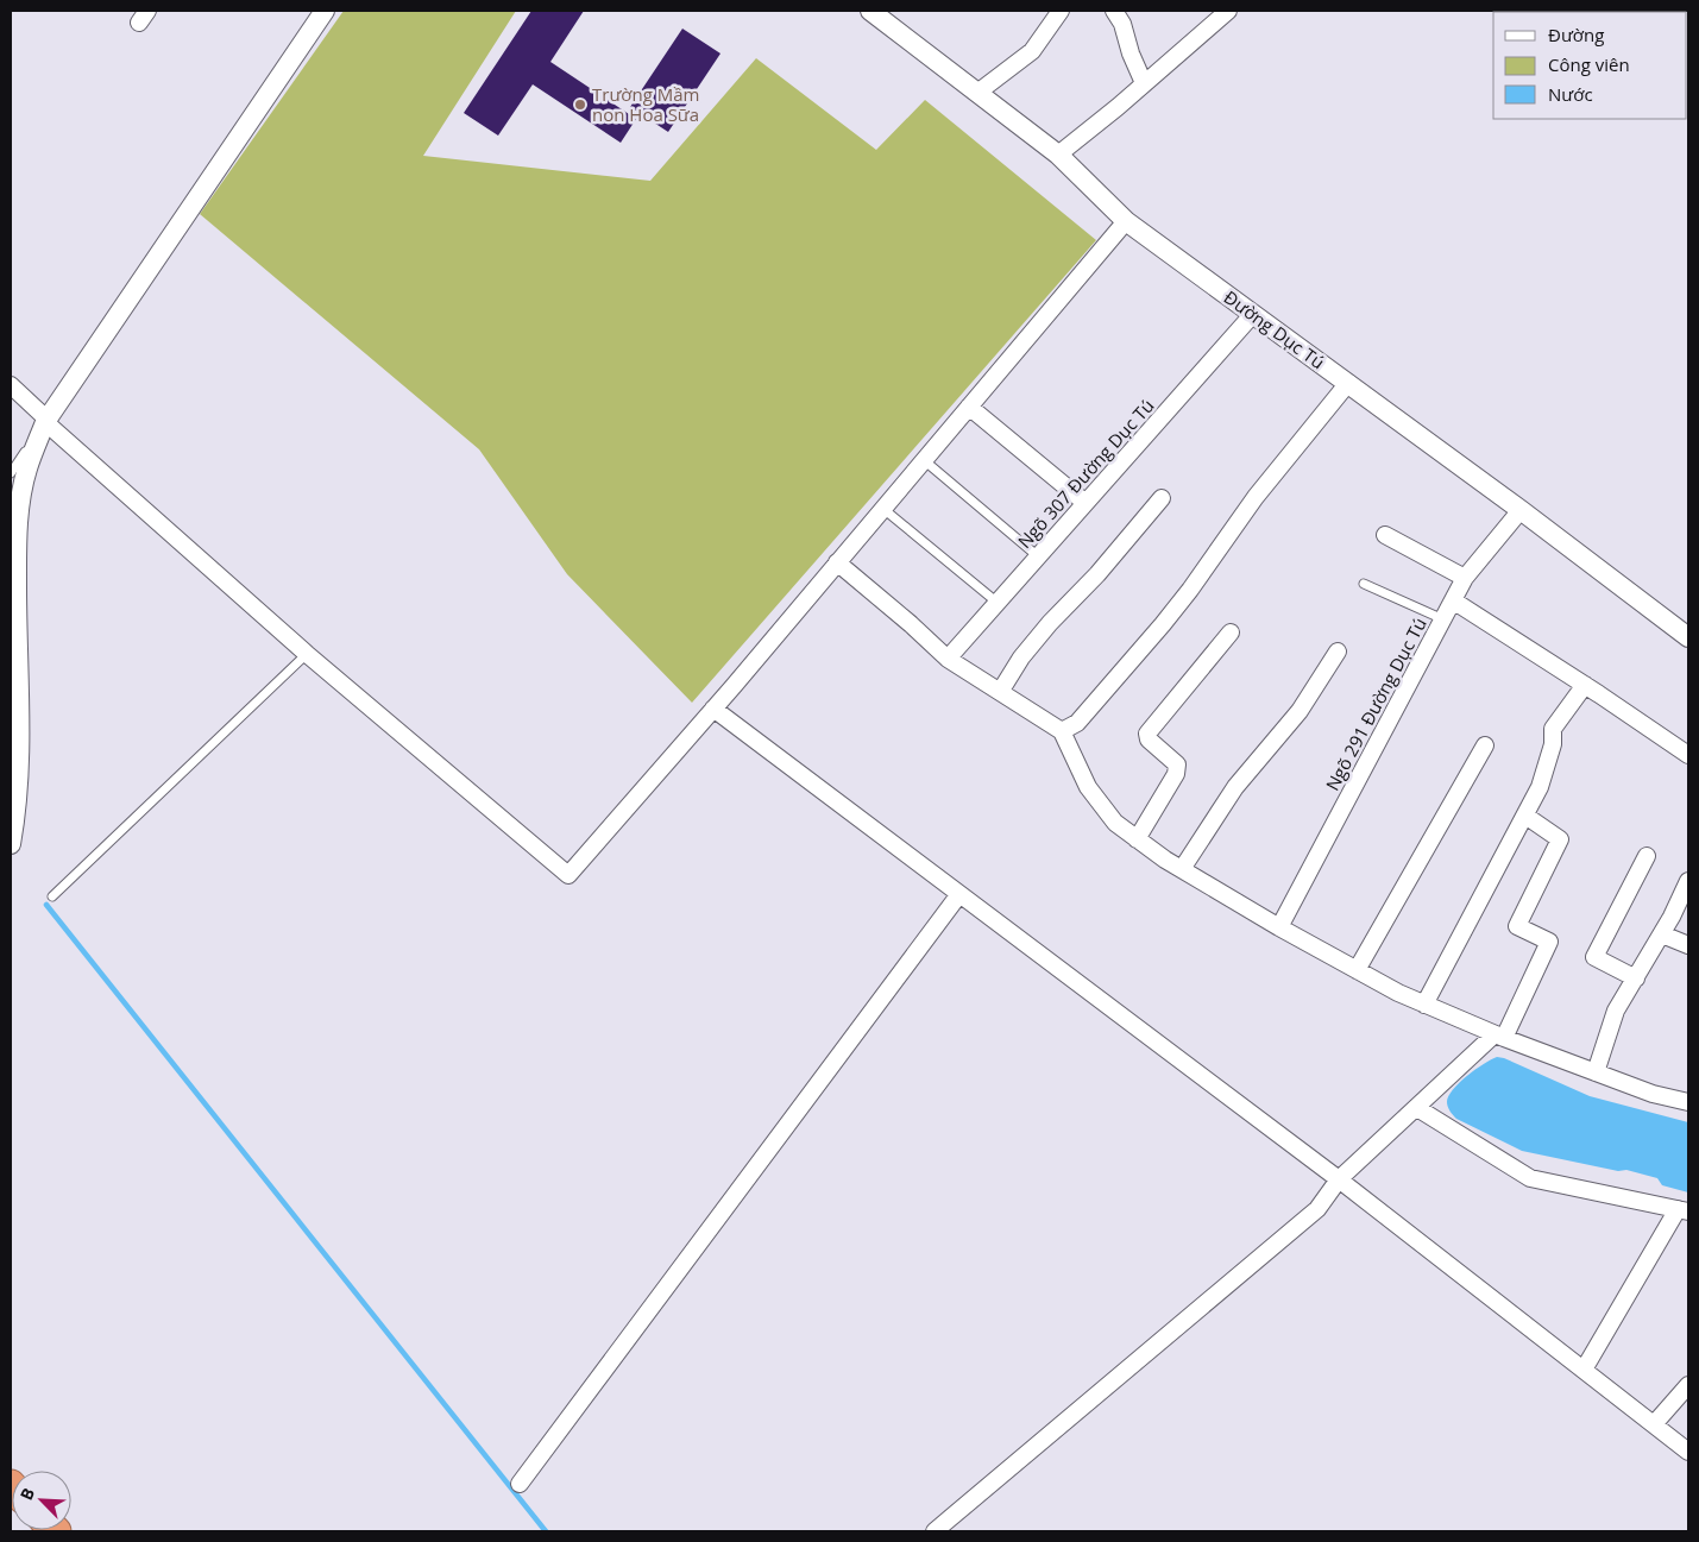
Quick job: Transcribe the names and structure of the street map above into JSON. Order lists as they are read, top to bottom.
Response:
{
  "streets": {
    "street": ["Đường Dục Tú", "Ngõ 307 Đường Dục Tú", "Ngõ 291 Đường Dục Tú"]
  },
  "crossings": [
    ["Đường Dục Tú", "Ngõ 307 Đường Dục Tú"],
    ["Đường Dục Tú", "Ngõ 291 Đường Dục Tú"]
  ],
  "places": ["Trường Mầm non Hoa Sữa"],
  "legend": ["Đường", "Công viên", "Nước"],
  "north": "top left"
}
